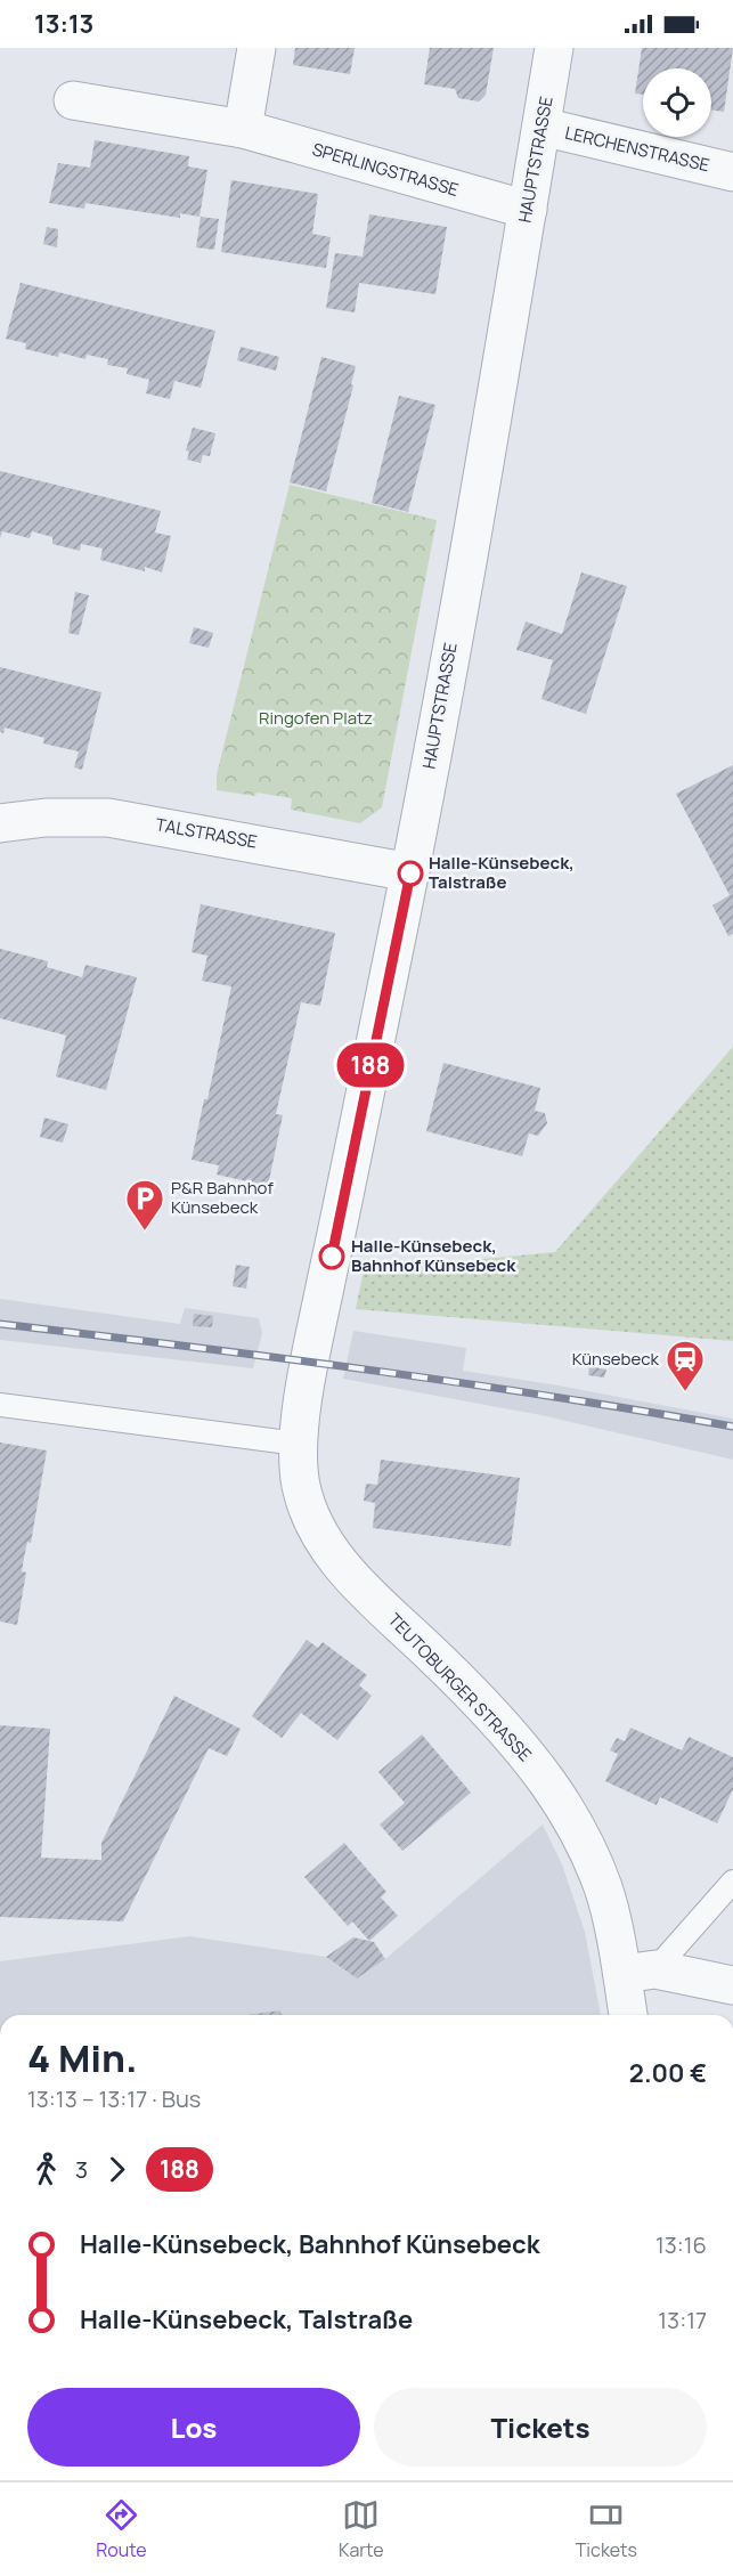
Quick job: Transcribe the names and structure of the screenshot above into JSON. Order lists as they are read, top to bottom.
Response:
{
  "streets": {
    "street": [
      "LERCHENSTRASSE",
      "HAUPTSTRASSE",
      "SPERLINGSTRASSE",
      "TALSTRASSE",
      "TEUTOBURGER STRASSE"
    ]
  },
  "crossings": [
    ["LERCHENSTRASSE", "HAUPTSTRASSE"],
    ["HAUPTSTRASSE", "SPERLINGSTRASSE"],
    ["HAUPTSTRASSE", "TALSTRASSE"],
    ["HAUPTSTRASSE", "TEUTOBURGER STRASSE"]
  ],
  "parks": ["Ringofen Platz"],
  "places": {
    "other": ["Halle-Künsebeck, Talstraße", "Halle-Künsebeck, Bahnhof Künsebeck"],
    "parking": ["P&R Bahnhof Künsebeck"],
    "station": ["Künsebeck"]
  },
  "lines": ["bus line 188"],
  "page": {
    "status": "13:13",
    "on_map": "188",
    "heading": ["4 Min.", "13:13 – 13:17 · Bus", "2.00 €"],
    "legs": ["3", "188"],
    "list": [
      {
        "name": "Halle-Künsebeck, Bahnhof Künsebeck",
        "value": "13:16"
      },
      {
        "name": "Halle-Künsebeck, Talstraße",
        "value": "13:17"
      }
    ],
    "buttons": ["Los", "Tickets"],
    "tabs": ["Route", "Karte", "Tickets"]
  }
}
